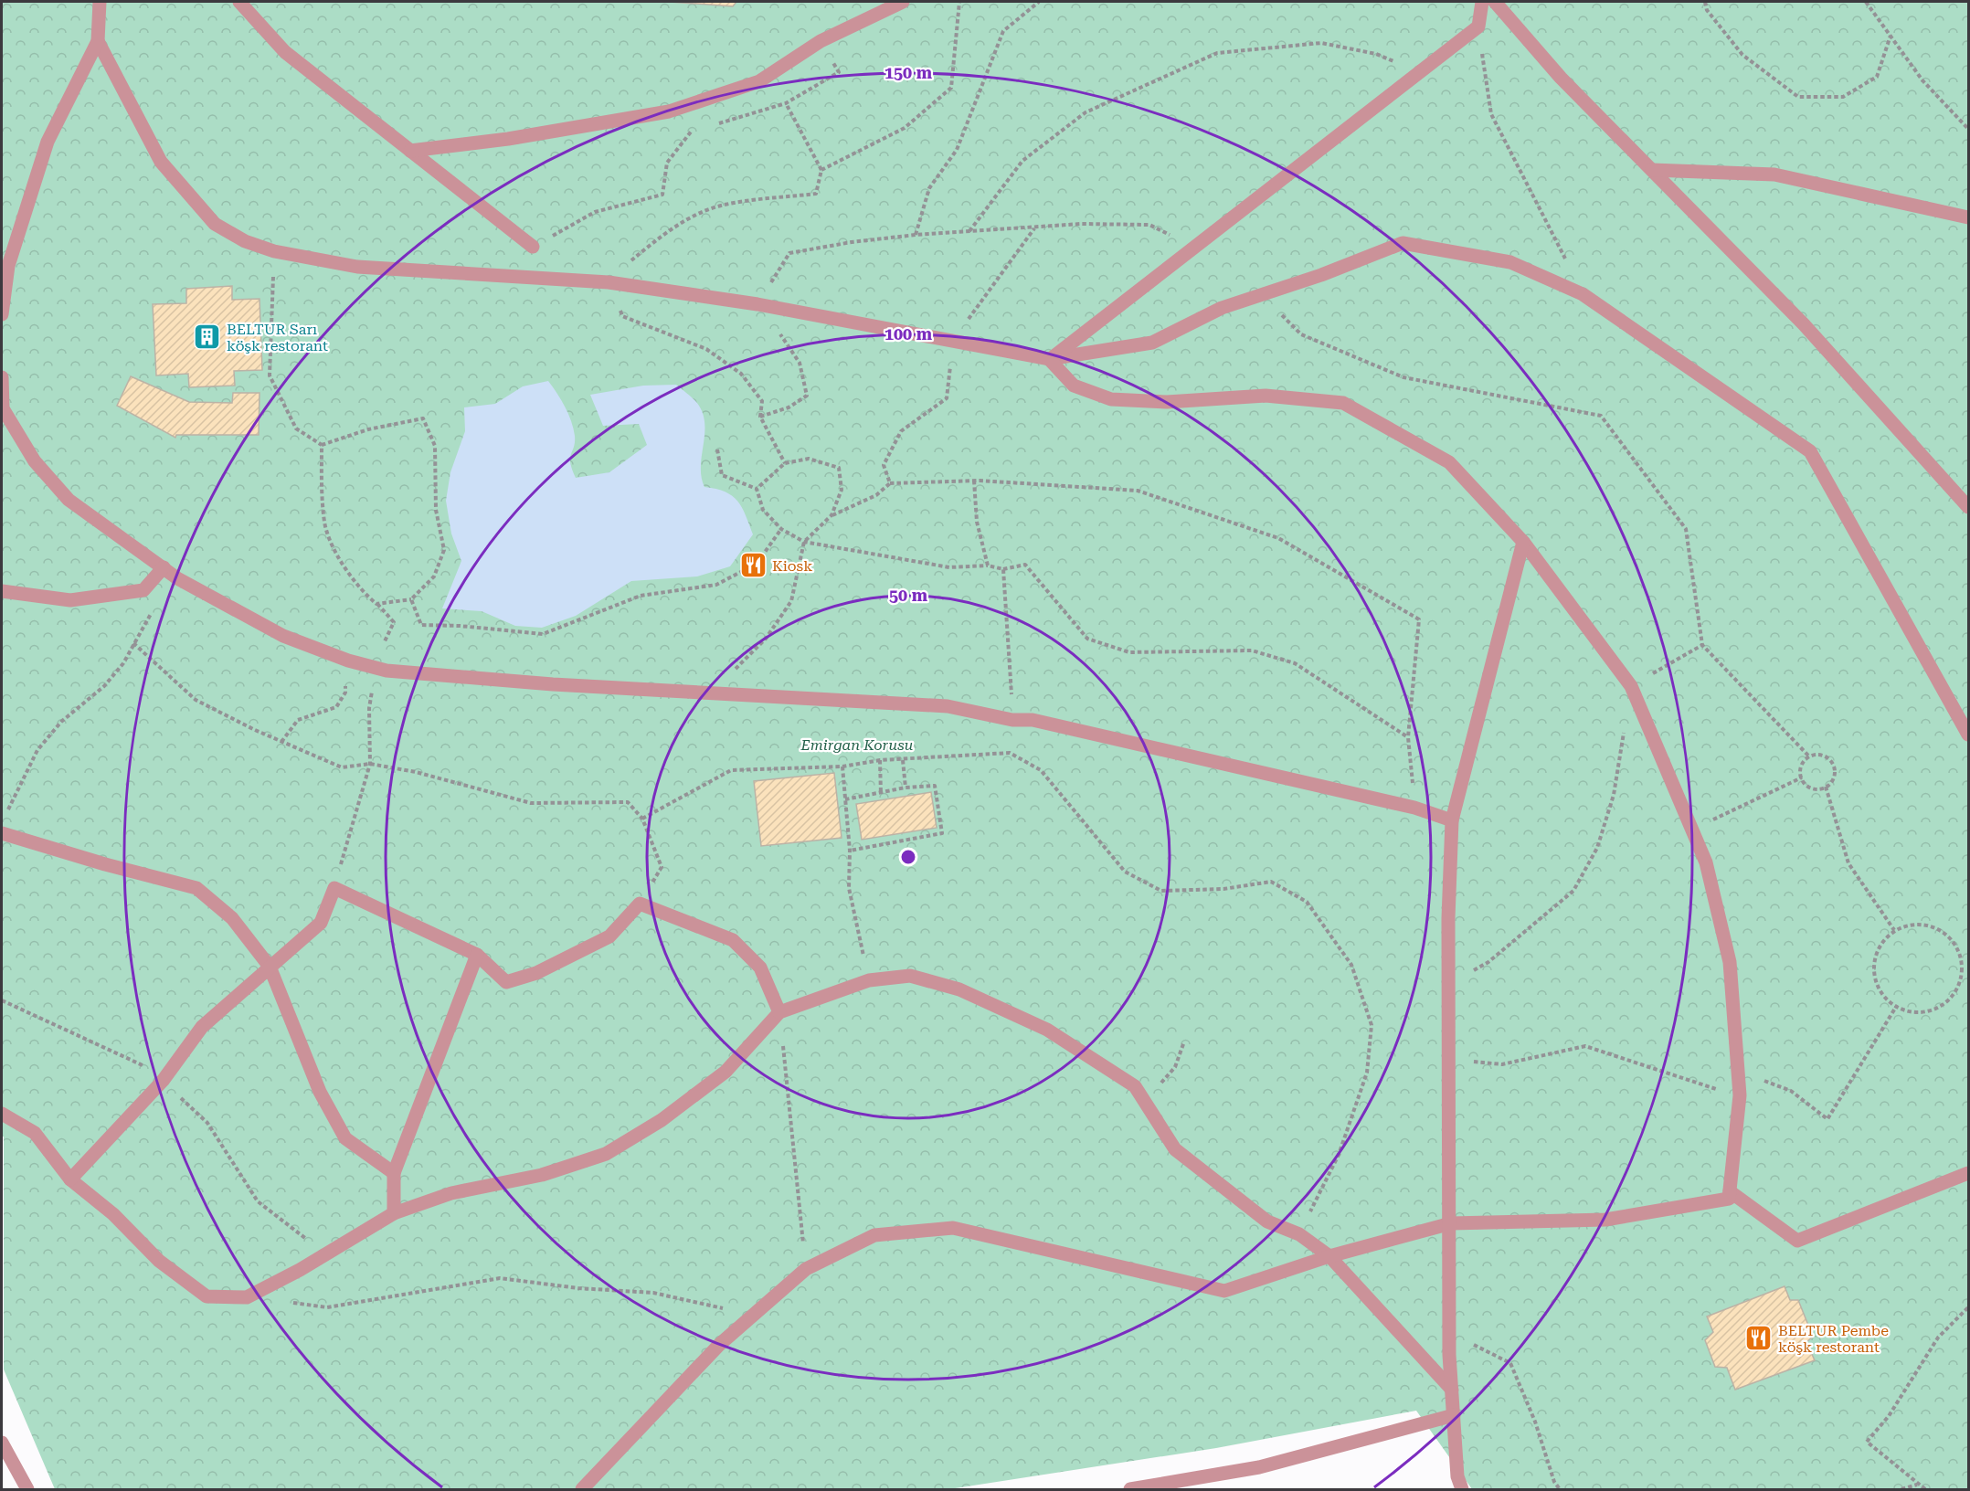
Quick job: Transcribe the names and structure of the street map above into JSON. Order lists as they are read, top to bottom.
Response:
{
  "parks": ["Emirgan Korusu"],
  "places": {
    "building": ["BELTUR Sarı köşk restorant"],
    "restaurant": ["Kiosk", "BELTUR Pembe köşk restorant"]
  },
  "rings": ["150 m", "100 m", "50 m"]
}
